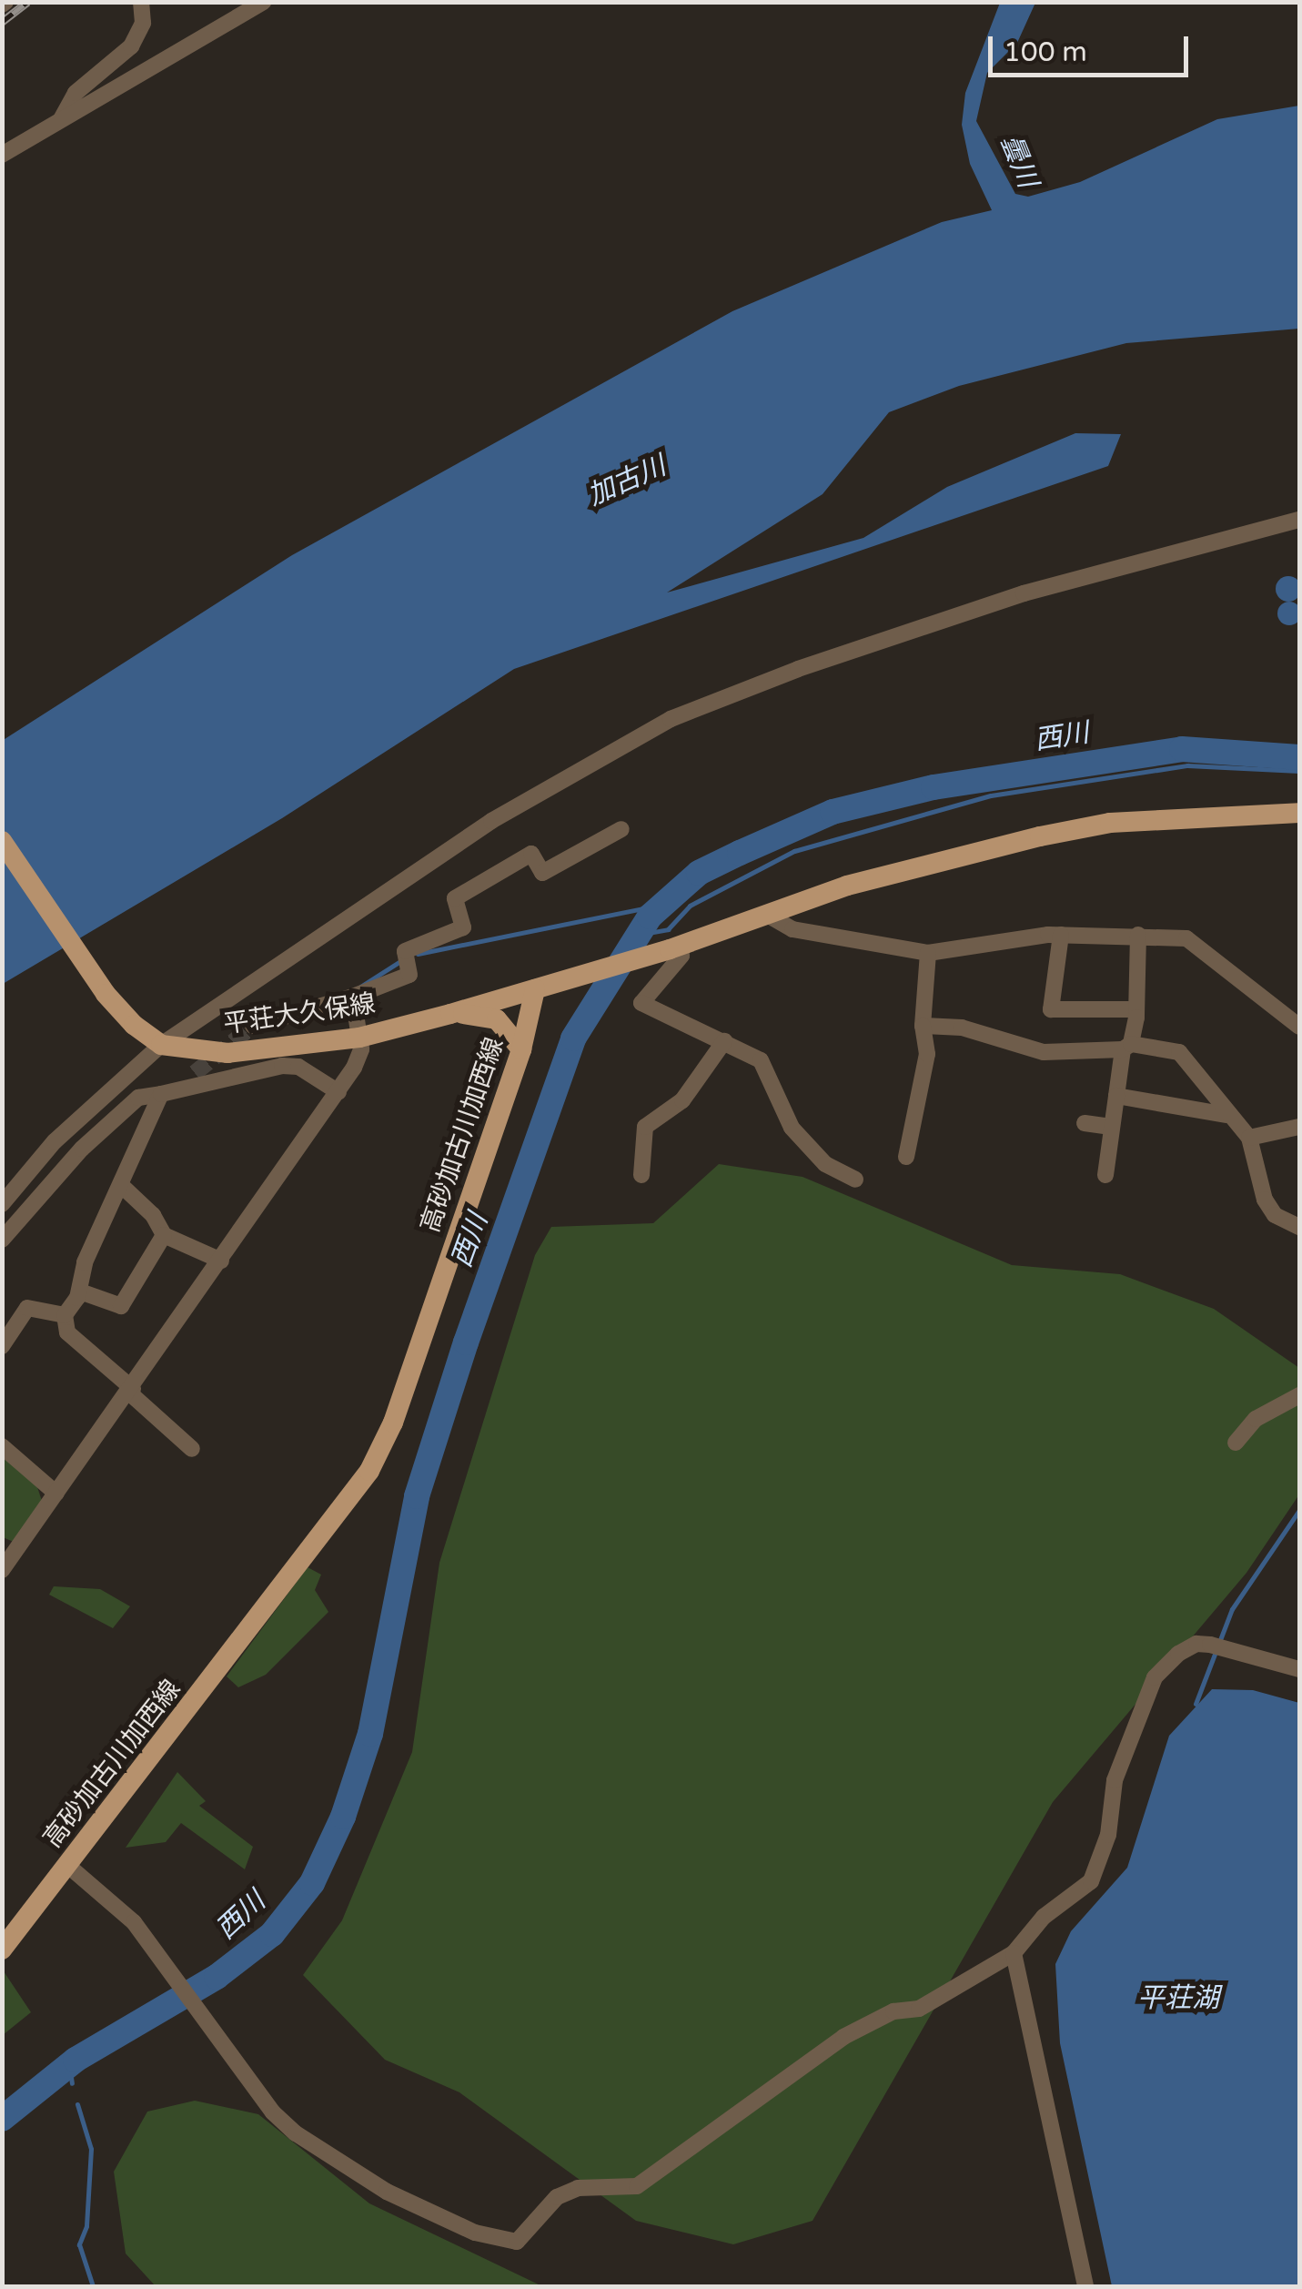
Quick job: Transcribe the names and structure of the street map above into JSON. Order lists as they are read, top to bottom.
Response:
{
  "streets": {
    "main road": ["平荘大久保線", "高砂加古川加西線"]
  },
  "crossings": [
    ["平荘大久保線", "高砂加古川加西線"]
  ],
  "water": [
    "曇川",
    "加古川",
    "西川",
    "平荘湖"
  ],
  "scale_bar": "100 m"
}
